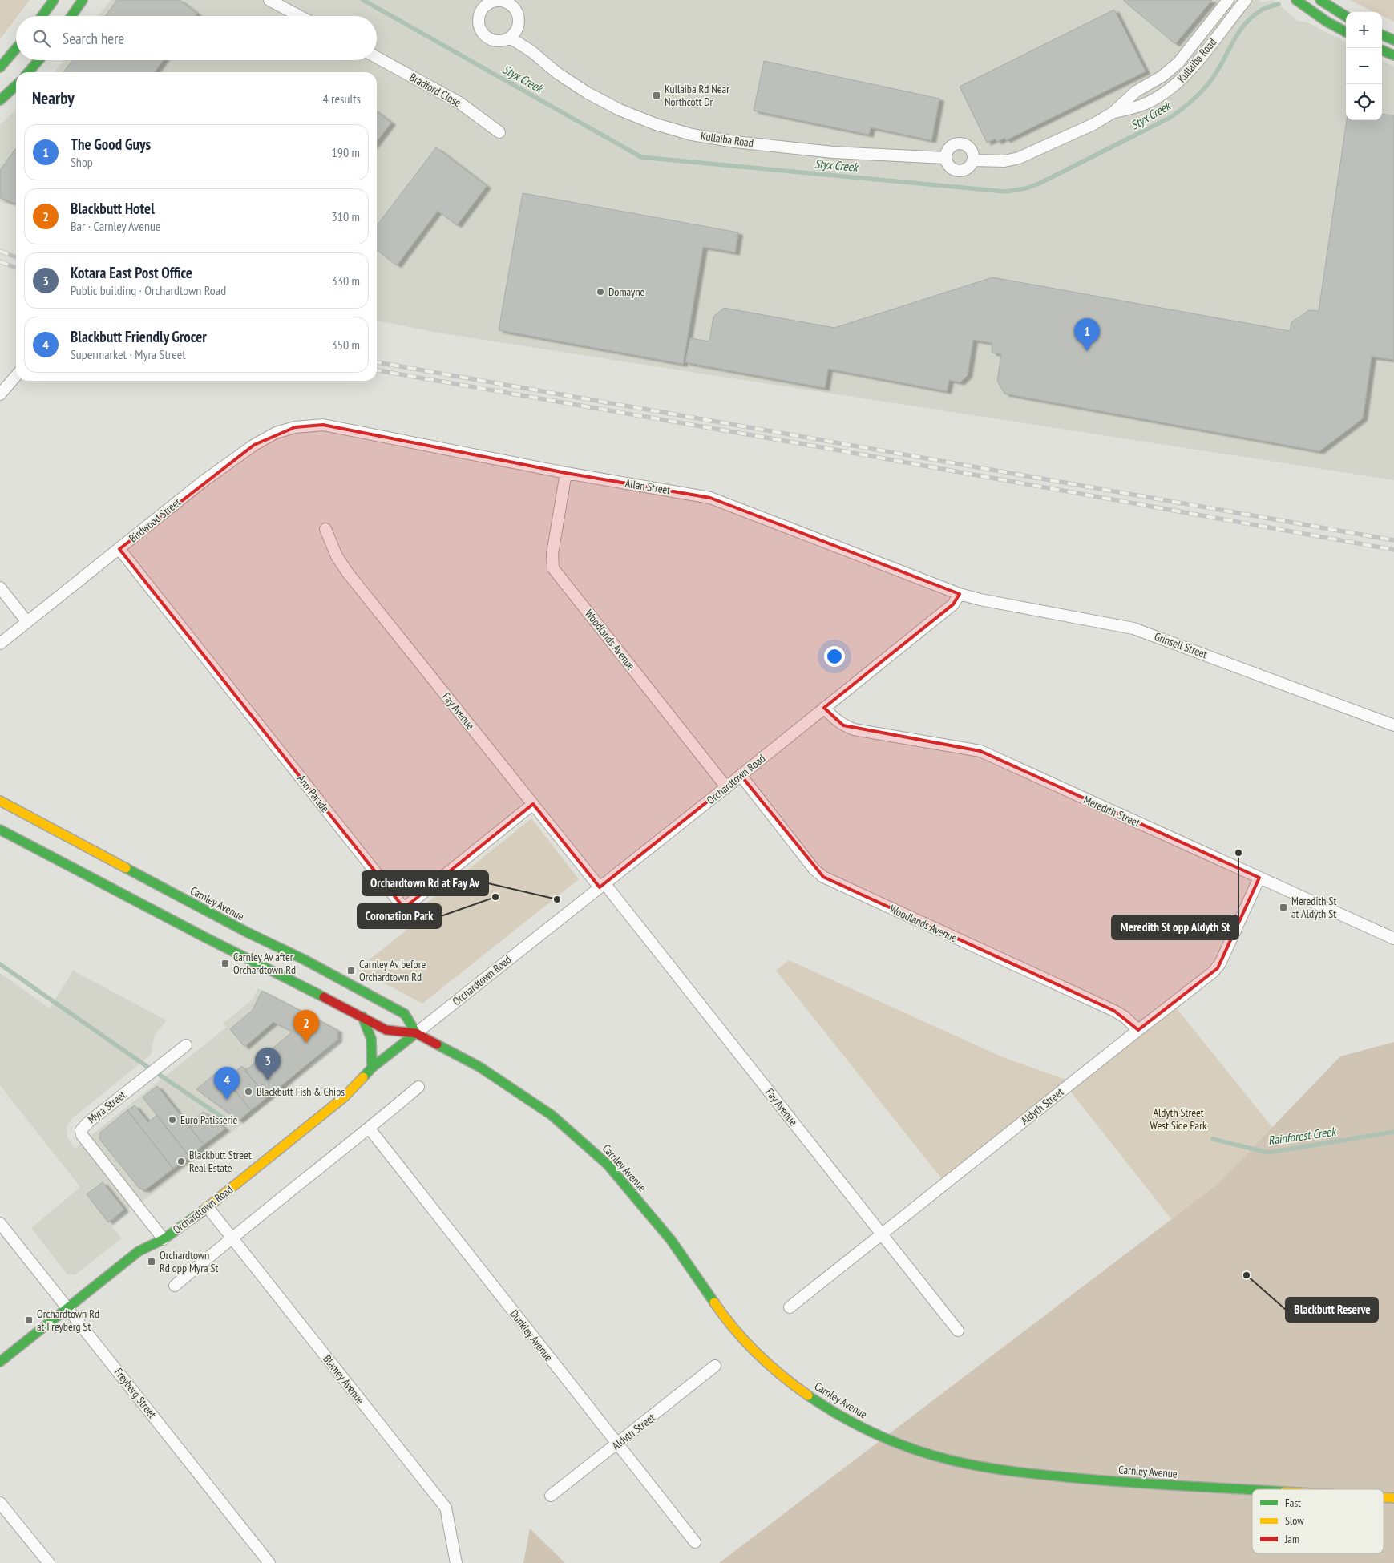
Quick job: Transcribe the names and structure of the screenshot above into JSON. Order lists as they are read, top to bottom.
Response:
{
  "streets": {
    "main road": ["Orchardtown Road", "Carnley Avenue"],
    "street": [
      "Kullaiba Road",
      "Bradford Close",
      "Allan Street",
      "Birdwood Street",
      "Woodlands Avenue",
      "Grinsell Street",
      "Fay Avenue",
      "Ann Parade",
      "Meredith Street",
      "Aldyth Street",
      "Myra Street",
      "Dunkley Avenue",
      "Blamey Avenue",
      "Freyberg Street"
    ]
  },
  "crossings": [
    ["Allan Street", "Birdwood Street"],
    ["Allan Street", "Woodlands Avenue"],
    ["Allan Street", "Grinsell Street"],
    ["Allan Street", "Orchardtown Road"],
    ["Birdwood Street", "Ann Parade"],
    ["Woodlands Avenue", "Orchardtown Road"],
    ["Woodlands Avenue", "Aldyth Street"],
    ["Grinsell Street", "Orchardtown Road"],
    ["Fay Avenue", "Orchardtown Road"],
    ["Fay Avenue", "Ann Parade"],
    ["Fay Avenue", "Aldyth Street"],
    ["Orchardtown Road", "Meredith Street"],
    ["Orchardtown Road", "Carnley Avenue"],
    ["Orchardtown Road", "Myra Street"],
    ["Orchardtown Road", "Blamey Avenue"],
    ["Orchardtown Road", "Freyberg Street"],
    ["Meredith Street", "Aldyth Street"],
    ["Aldyth Street", "Dunkley Avenue"]
  ],
  "water": ["Styx Creek", "Rainforest Creek"],
  "parks": ["Aldyth Street West Side Park"],
  "places": {
    "transit": [
      "Kullaiba Rd Near Northcott Dr",
      "Meredith St at Aldyth St",
      "Carnley Av after Orchardtown Rd",
      "Carnley Av before Orchardtown Rd",
      "Orchardtown Rd opp Myra St",
      "Orchardtown Rd at Freyberg St"
    ],
    "other": [
      "Domayne",
      "Meredith St opp Aldyth St",
      "Coronation Park",
      "Orchardtown Rd at Fay Av",
      "Blackbutt Fish & Chips",
      "Euro Patisserie",
      "Blackbutt Street Real Estate",
      "Blackbutt Reserve"
    ]
  },
  "legend": ["Fast", "Slow", "Jam"],
  "page": {
    "map_buttons": ["+", "−"],
    "search": "Search here",
    "heading": ["Nearby", "4 results"],
    "list": [
      {
        "mark": "1",
        "name": "The Good Guys",
        "note": "Shop",
        "value": "190 m"
      },
      {
        "mark": "2",
        "name": "Blackbutt Hotel",
        "note": "Bar · Carnley Avenue",
        "value": "310 m"
      },
      {
        "mark": "3",
        "name": "Kotara East Post Office",
        "note": "Public building · Orchardtown Road",
        "value": "330 m"
      },
      {
        "mark": "4",
        "name": "Blackbutt Friendly Grocer",
        "note": "Supermarket · Myra Street",
        "value": "350 m"
      }
    ],
    "pins": [
      "1",
      "2",
      "3",
      "4"
    ]
  }
}
